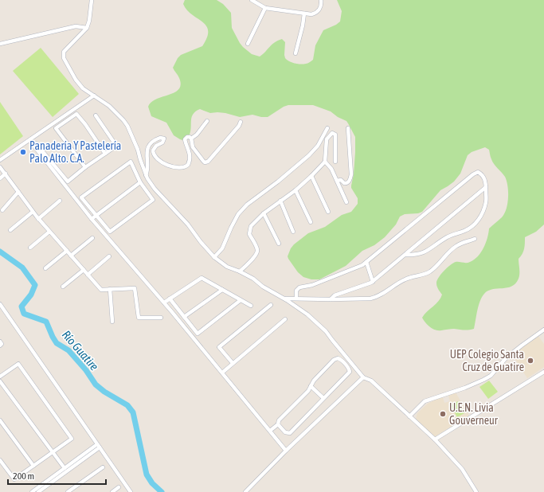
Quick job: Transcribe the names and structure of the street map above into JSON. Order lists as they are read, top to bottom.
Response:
{
  "water": ["Río Guatire"],
  "places": ["Panadería Y Pastelería Palo Alto. C.A.", "UEP Colegio Santa Cruz de Guatire", "U.E.N. Livia Gouverneur"],
  "scale_bar": "200 m"
}
